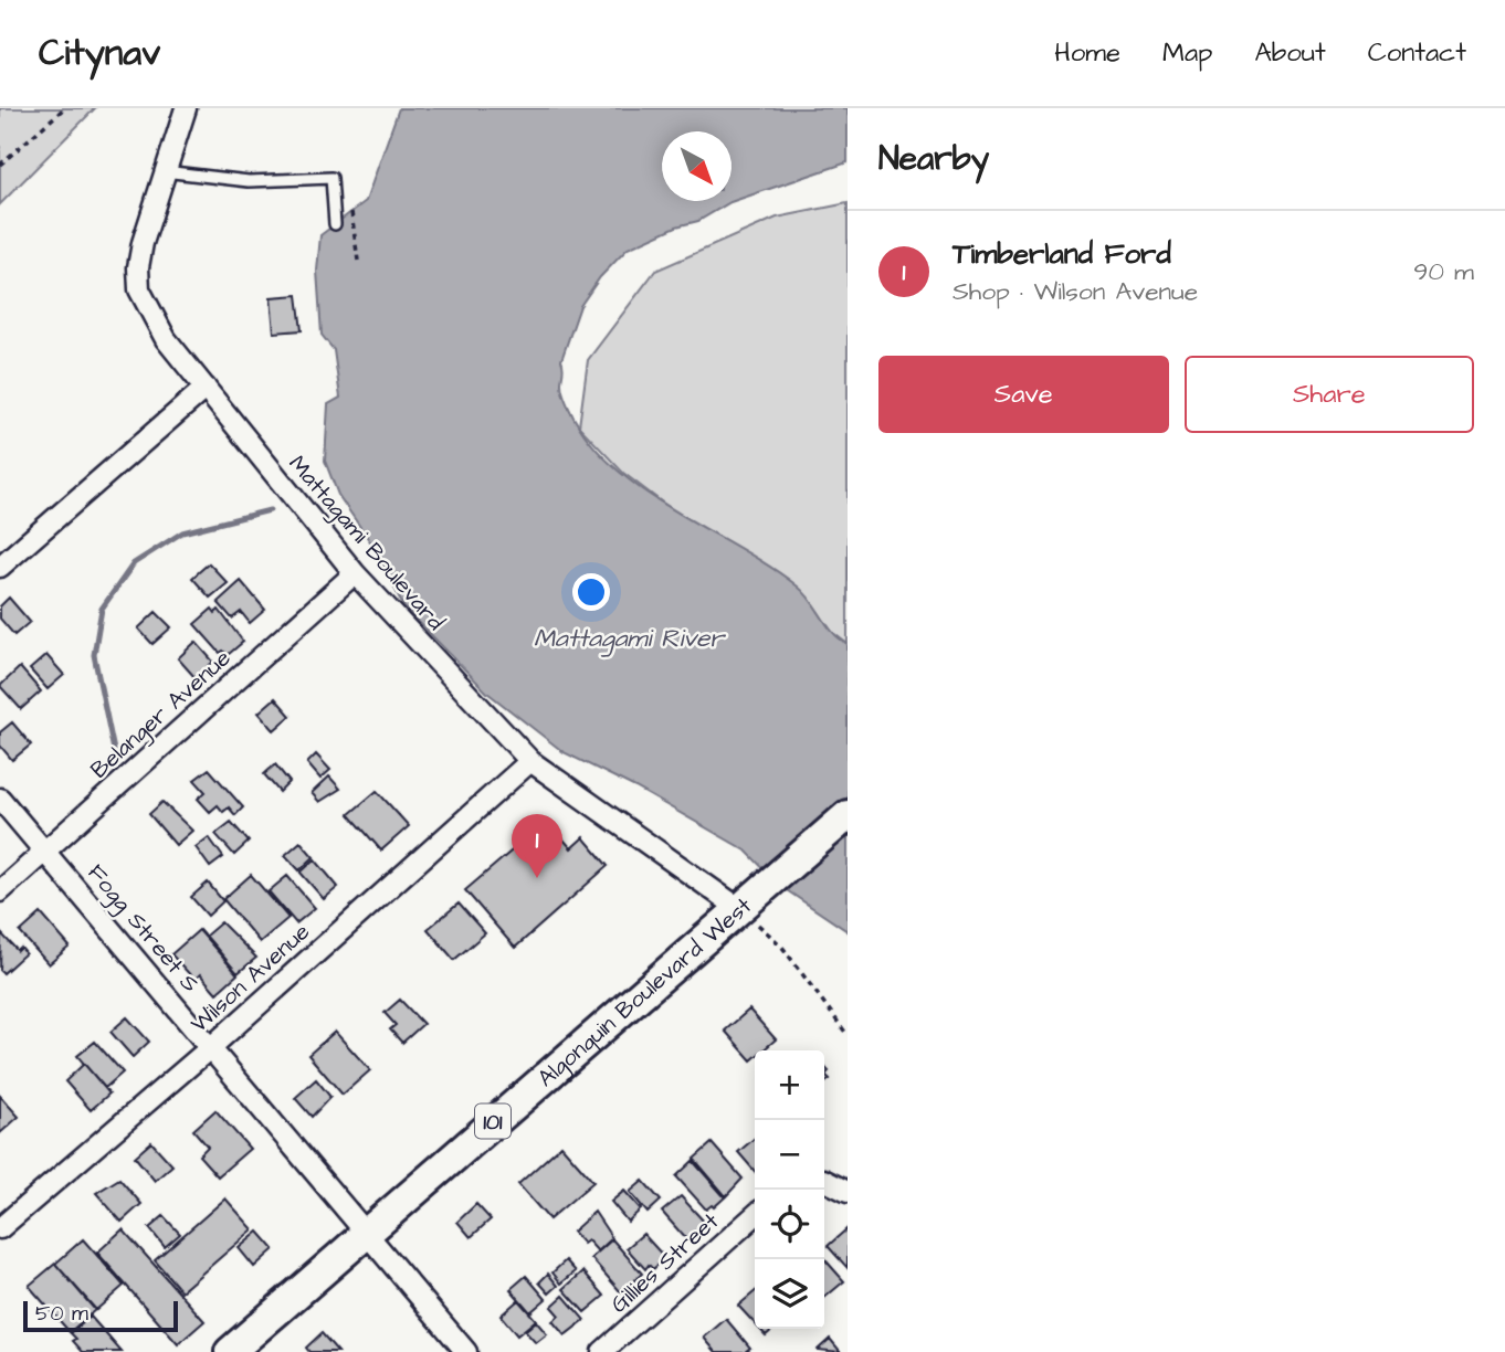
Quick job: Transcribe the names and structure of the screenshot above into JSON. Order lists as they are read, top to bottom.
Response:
{
  "streets": {
    "main road": ["Algonquin Boulevard West", "101"],
    "street": [
      "Mattagami Boulevard",
      "Belanger Avenue",
      "Fogg Street S",
      "Wilson Avenue",
      "Gillies Street"
    ]
  },
  "crossings": [
    ["Mattagami Boulevard", "Belanger Avenue"],
    ["Mattagami Boulevard", "Wilson Avenue"],
    ["Mattagami Boulevard", "Algonquin Boulevard West"],
    ["Belanger Avenue", "Fogg Street S"],
    ["Fogg Street S", "Wilson Avenue"],
    ["Fogg Street S", "Algonquin Boulevard West"]
  ],
  "water": ["Mattagami River"],
  "scale_bar": "50 m",
  "north": "bottom right",
  "page": {
    "header": "Citynav",
    "nav": [
      "Home",
      "Map",
      "About",
      "Contact"
    ],
    "heading": "Nearby",
    "list": [
      {
        "mark": "1",
        "name": "Timberland Ford",
        "note": "Shop · Wilson Avenue",
        "value": "90 m"
      }
    ],
    "buttons": ["Save", "Share"],
    "pins": "1",
    "map_buttons": ["+", "−"],
    "scale": "50 m"
  }
}
